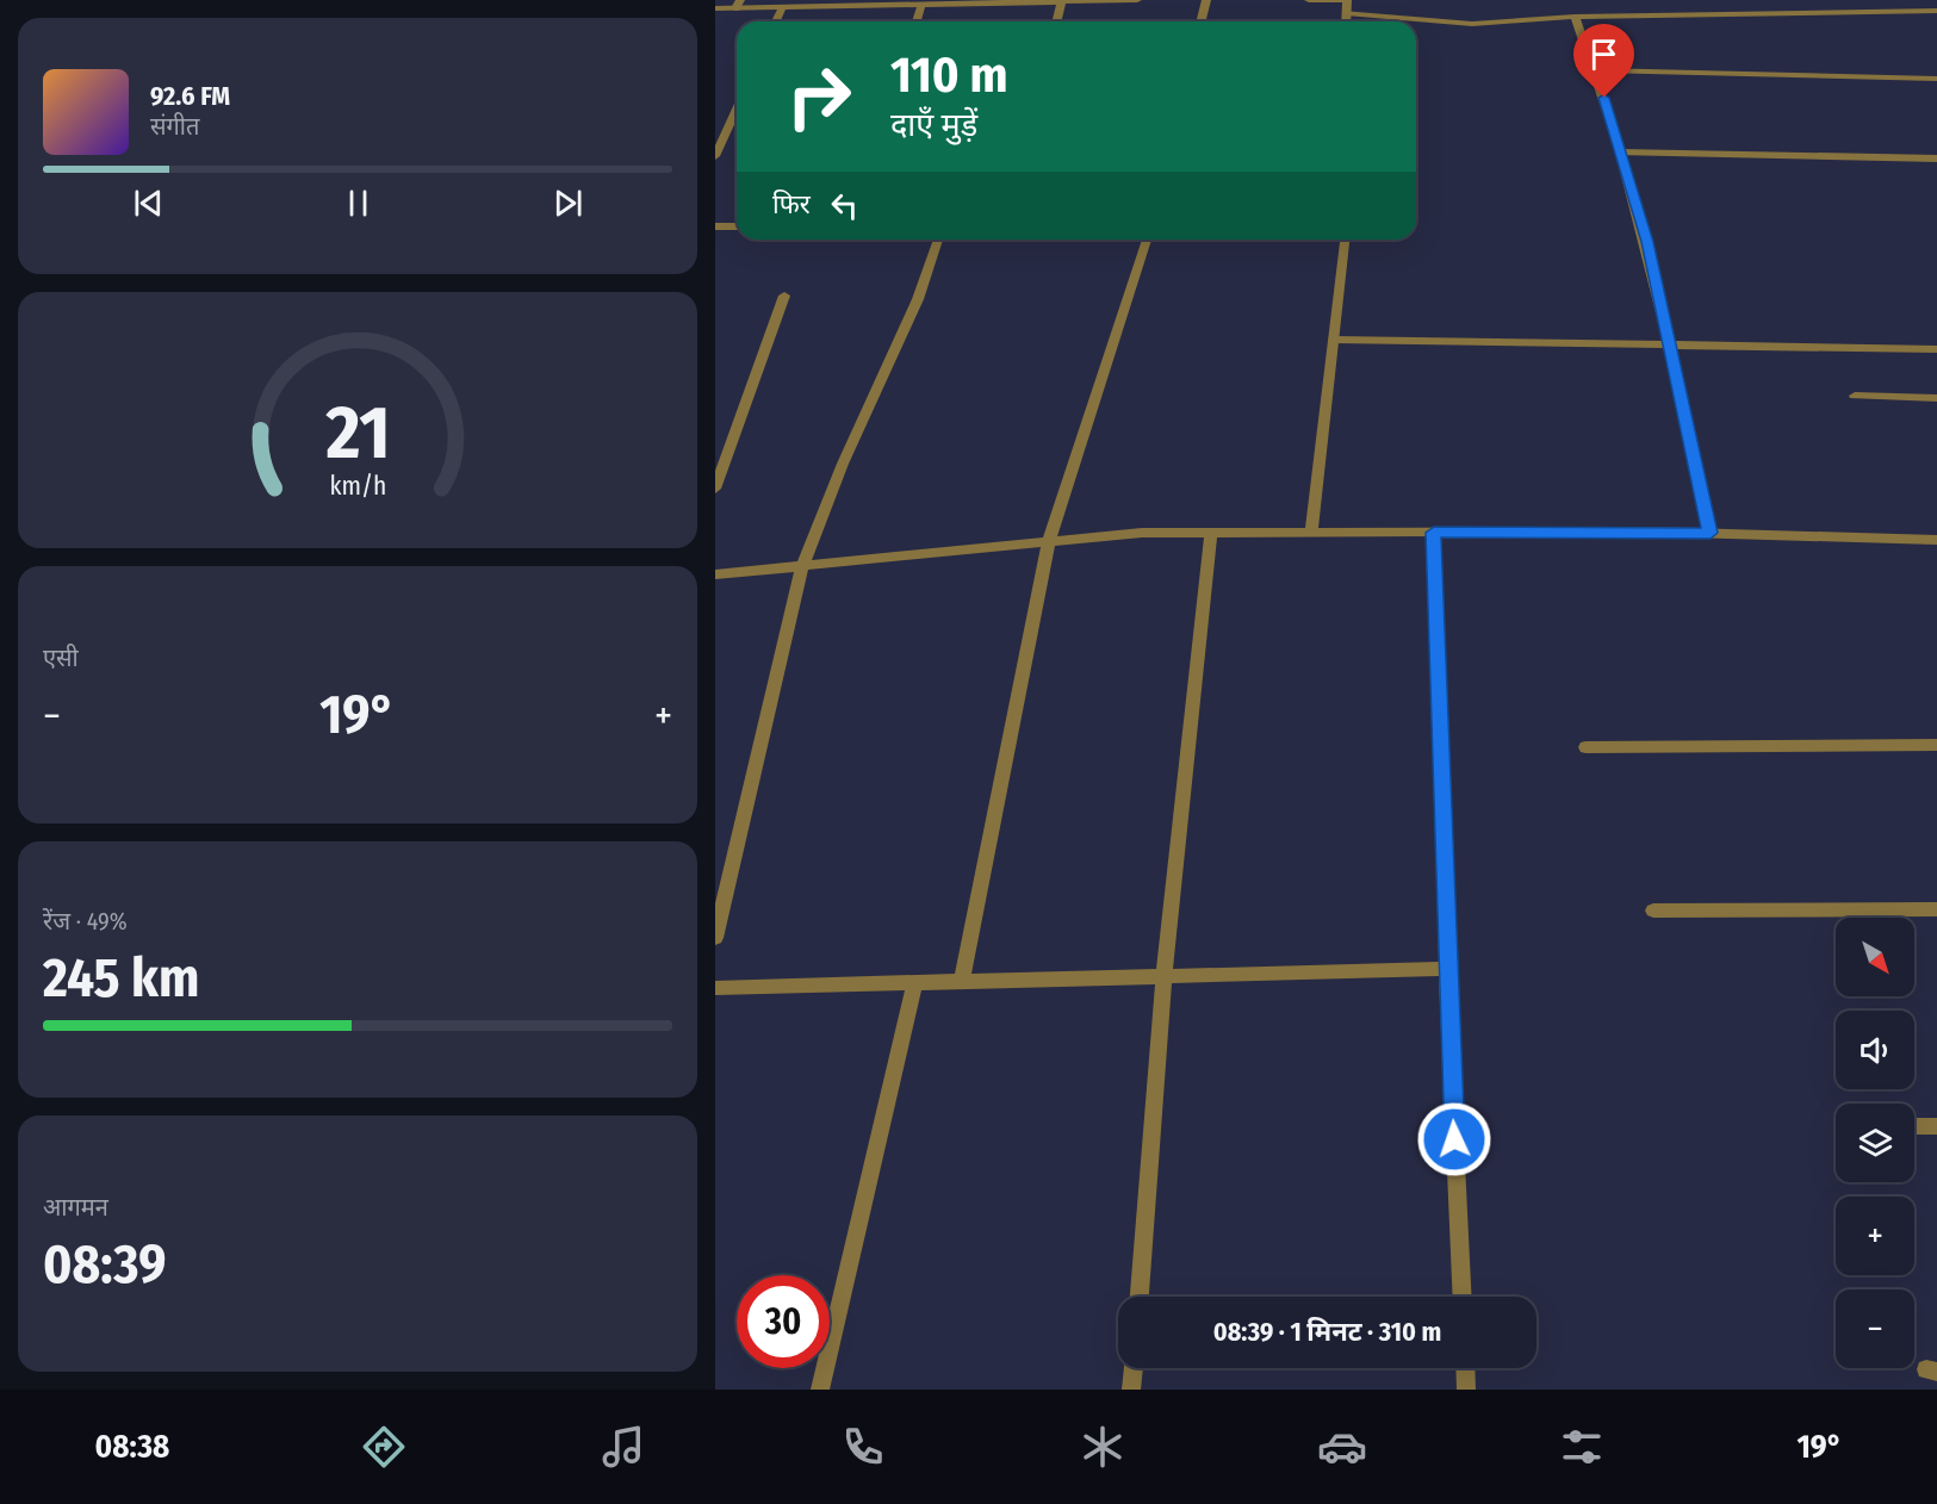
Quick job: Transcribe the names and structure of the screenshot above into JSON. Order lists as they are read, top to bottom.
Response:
{
  "north": "bottom right",
  "page": {
    "turn": ["110 m", "दाएँ मुड़ें"],
    "song": ["92.6 FM", "संगीत"],
    "then": "फिर",
    "tile": [
      "एसी",
      ["रेंज · 49%", "245 km"],
      ["आगमन", "08:39"]
    ],
    "heat": ["−", "19°", "+"],
    "map_buttons": ["+", "−"],
    "limit": "30",
    "trip": "08:39 · 1 मिनट · 310 m",
    "tabs": ["08:38", "19°"],
    "gauge": ["21", "km/h"]
  }
}
